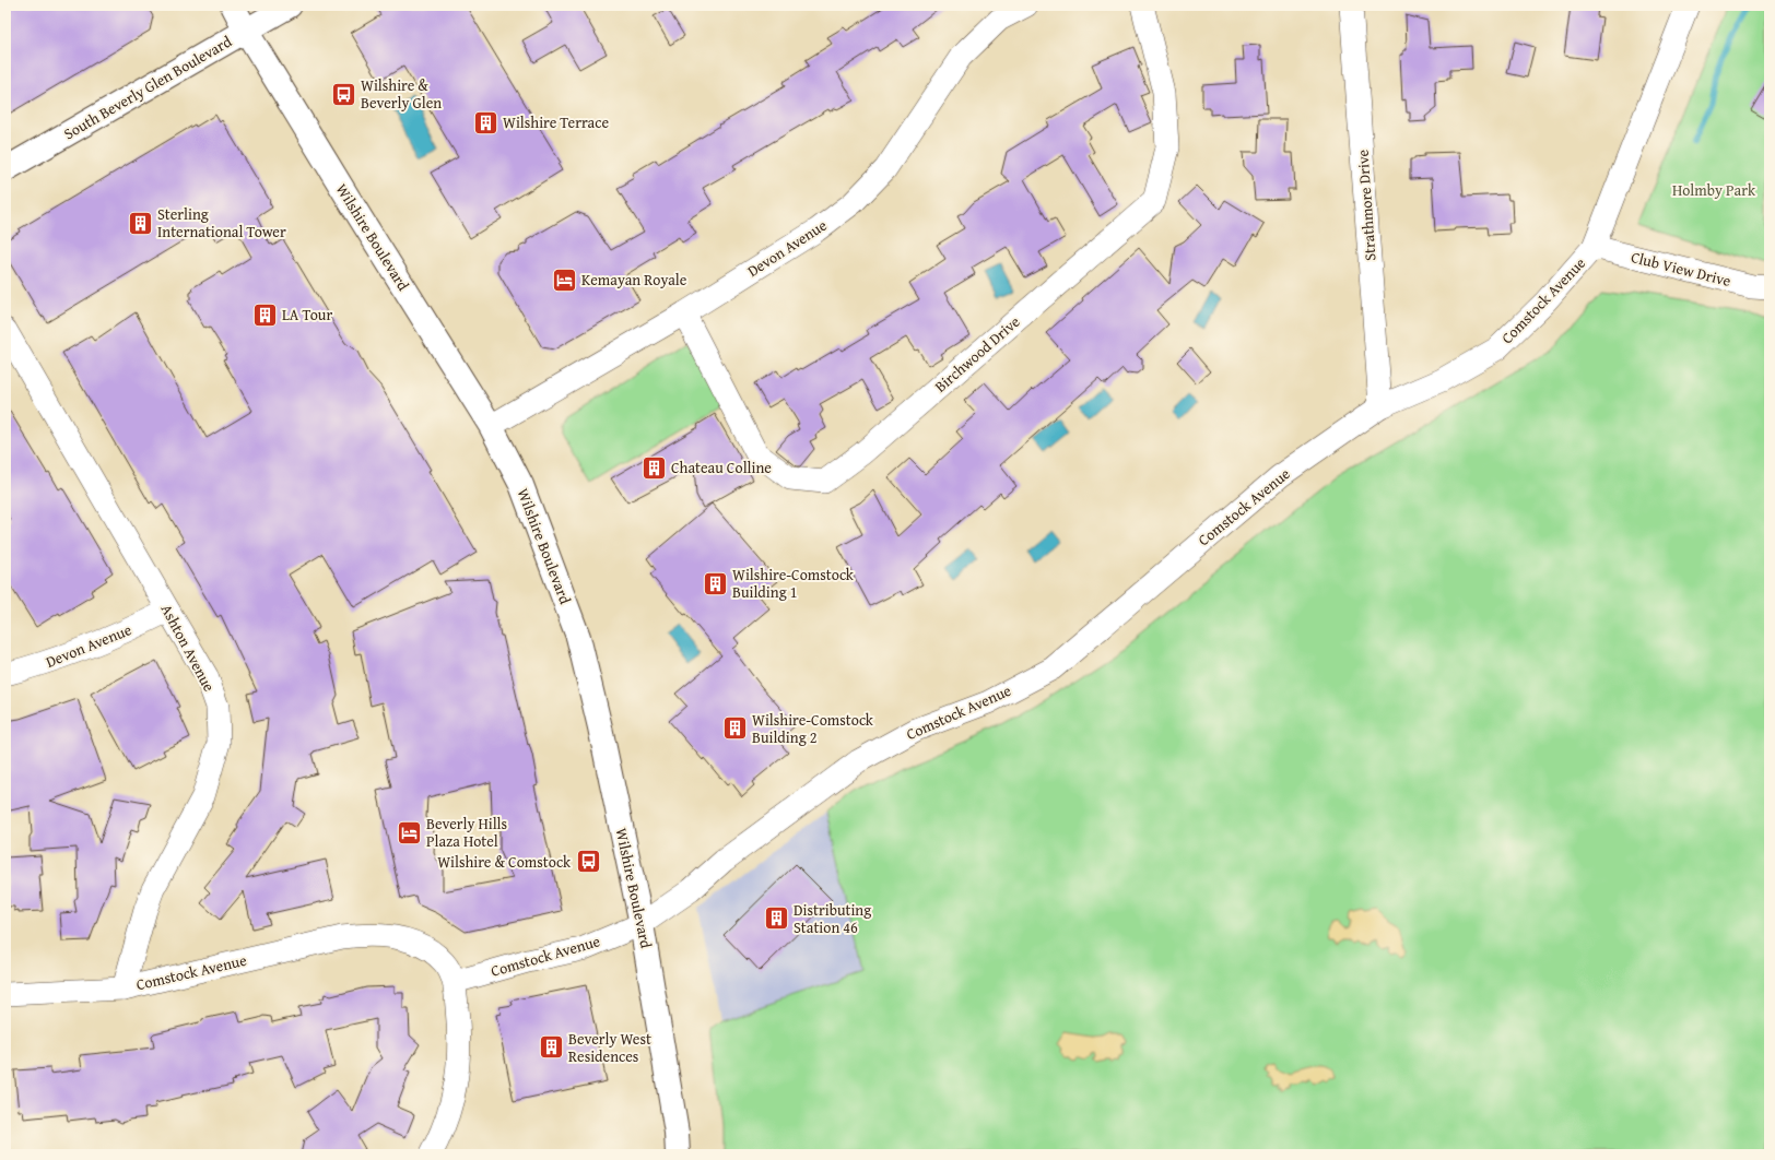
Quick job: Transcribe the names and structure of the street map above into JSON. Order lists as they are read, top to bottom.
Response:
{
  "streets": {
    "main road": ["South Beverly Glen Boulevard", "Wilshire Boulevard"],
    "street": [
      "Strathmore Drive",
      "Devon Avenue",
      "Club View Drive",
      "Comstock Avenue",
      "Birchwood Drive",
      "Ashton Avenue"
    ]
  },
  "crossings": [
    ["South Beverly Glen Boulevard", "Wilshire Boulevard"],
    ["Strathmore Drive", "Comstock Avenue"],
    ["Wilshire Boulevard", "Devon Avenue"],
    ["Wilshire Boulevard", "Comstock Avenue"],
    ["Devon Avenue", "Birchwood Drive"],
    ["Devon Avenue", "Ashton Avenue"],
    ["Club View Drive", "Comstock Avenue"],
    ["Comstock Avenue", "Ashton Avenue"]
  ],
  "parks": ["Holmby Park"],
  "places": {
    "bus stop": ["Wilshire & Beverly Glen", "Wilshire & Comstock"],
    "building": [
      "Wilshire Terrace",
      "Sterling International Tower",
      "LA Tour",
      "Chateau Colline",
      "Wilshire-Comstock Building 1",
      "Wilshire-Comstock Building 2",
      "Distributing Station 46",
      "Beverly West Residences"
    ],
    "hotel": ["Kemayan Royale", "Beverly Hills Plaza Hotel"]
  }
}
